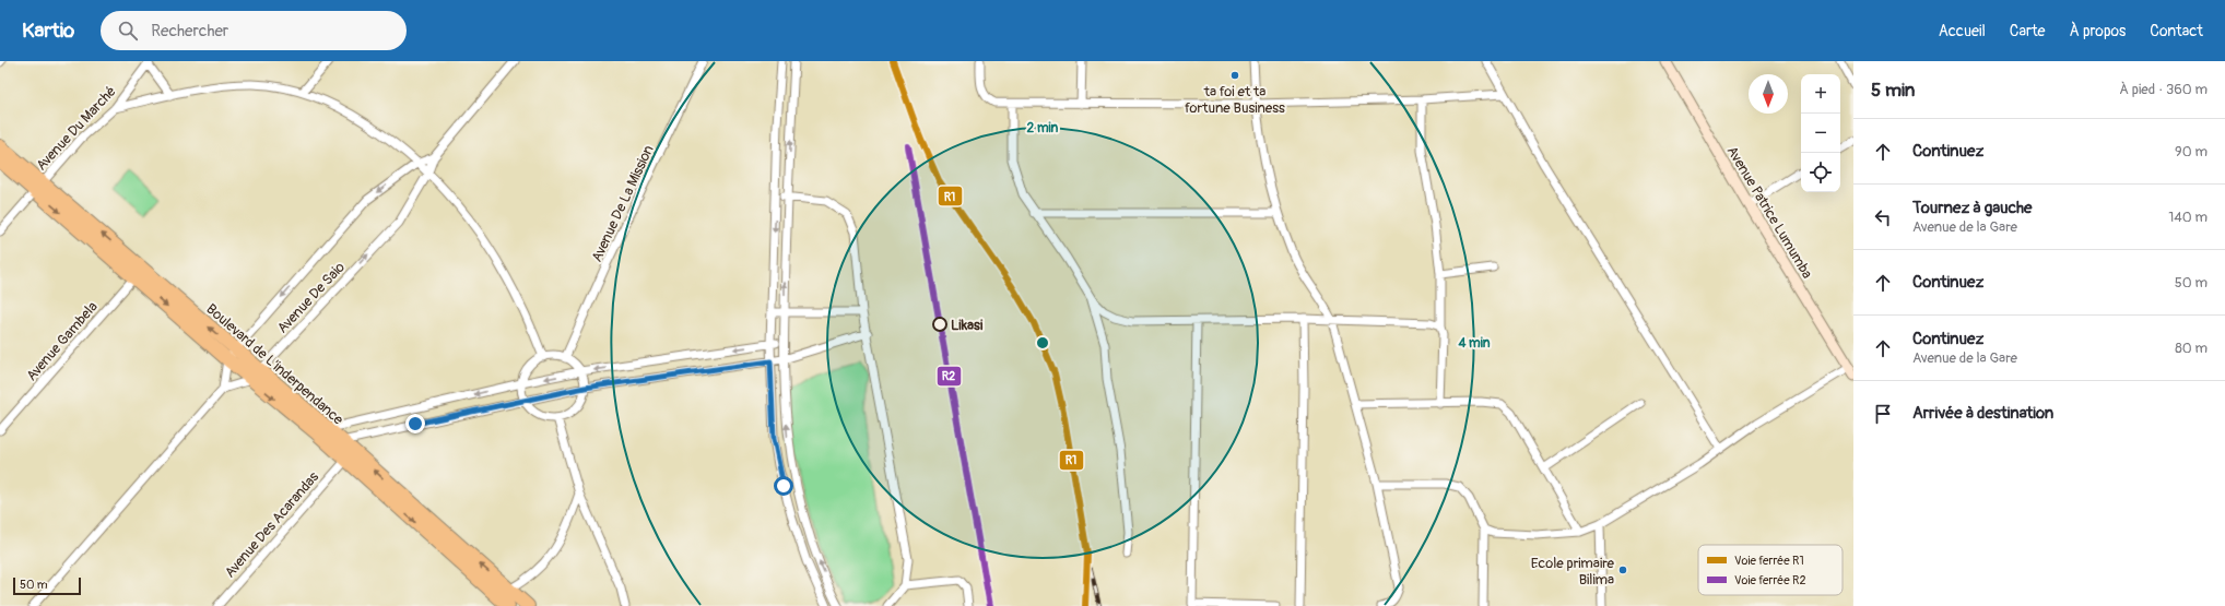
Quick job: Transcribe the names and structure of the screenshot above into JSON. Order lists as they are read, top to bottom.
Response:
{
  "streets": {
    "highway": ["Boulevard de L'inderpendance"],
    "street": [
      "Avenue Du Marché",
      "Avenue De La Mission",
      "Avenue Patrice Lumumba",
      "Avenue De Saio",
      "Avenue Gambela",
      "Avenue Des Acarandas"
    ]
  },
  "crossings": [
    ["Avenue Du Marché", "Boulevard de L'inderpendance"],
    ["Avenue De Saio", "Boulevard de L'inderpendance"],
    ["Avenue Gambela", "Boulevard de L'inderpendance"],
    ["Boulevard de L'inderpendance", "Avenue Des Acarandas"]
  ],
  "places": ["ta foi et ta fortune Business", "Likasi", "Ecole primaire Bilima"],
  "lines": ["rail line R1", "rail line R2"],
  "legend": ["Voie ferrée R1", "Voie ferrée R2"],
  "scale_bar": "50 m",
  "north": "bottom",
  "page": {
    "header": "Kartio",
    "search": "Rechercher",
    "nav": [
      "Accueil",
      "Carte",
      "À propos",
      "Contact"
    ],
    "heading": ["5 min", "À pied · 360 m"],
    "map_buttons": ["+", "−"],
    "list": [
      ["Continuez", "90 m"],
      ["Tournez à gauche", "Avenue de la Gare", "140 m"],
      ["Continuez", "50 m"],
      ["Continuez", "Avenue de la Gare", "80 m"],
      "Arrivée à destination"
    ],
    "scale": "50 m"
  },
  "rings": ["2 min", "4 min"]
}
